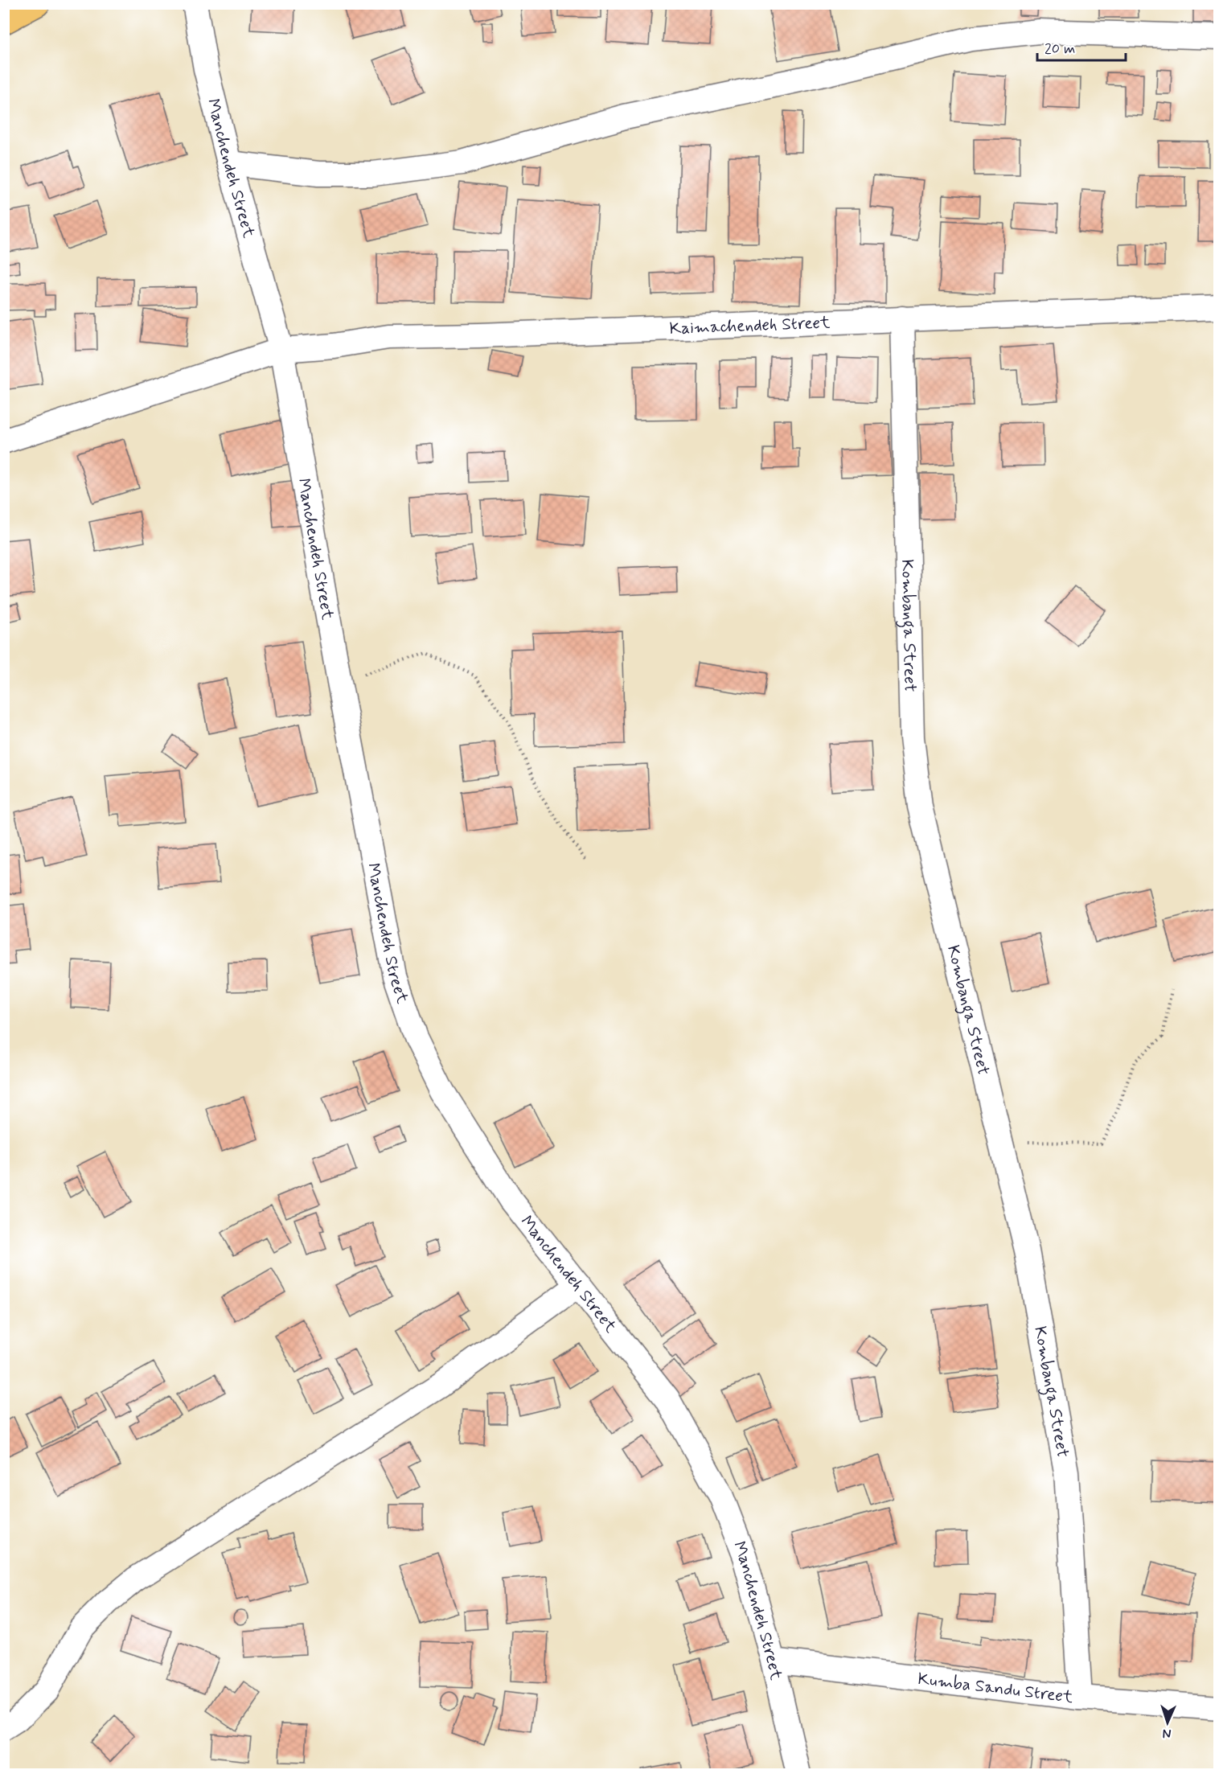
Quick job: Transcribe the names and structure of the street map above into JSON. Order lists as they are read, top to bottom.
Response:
{
  "streets": {
    "street": [
      "Manchendeh Street",
      "Kaimachendeh Street",
      "Kombanga Street",
      "Kumba Sandu Street"
    ]
  },
  "crossings": [
    ["Manchendeh Street", "Kaimachendeh Street"],
    ["Manchendeh Street", "Kumba Sandu Street"],
    ["Kaimachendeh Street", "Kombanga Street"],
    ["Kombanga Street", "Kumba Sandu Street"]
  ],
  "scale_bar": "20 m",
  "north": "bottom"
}
